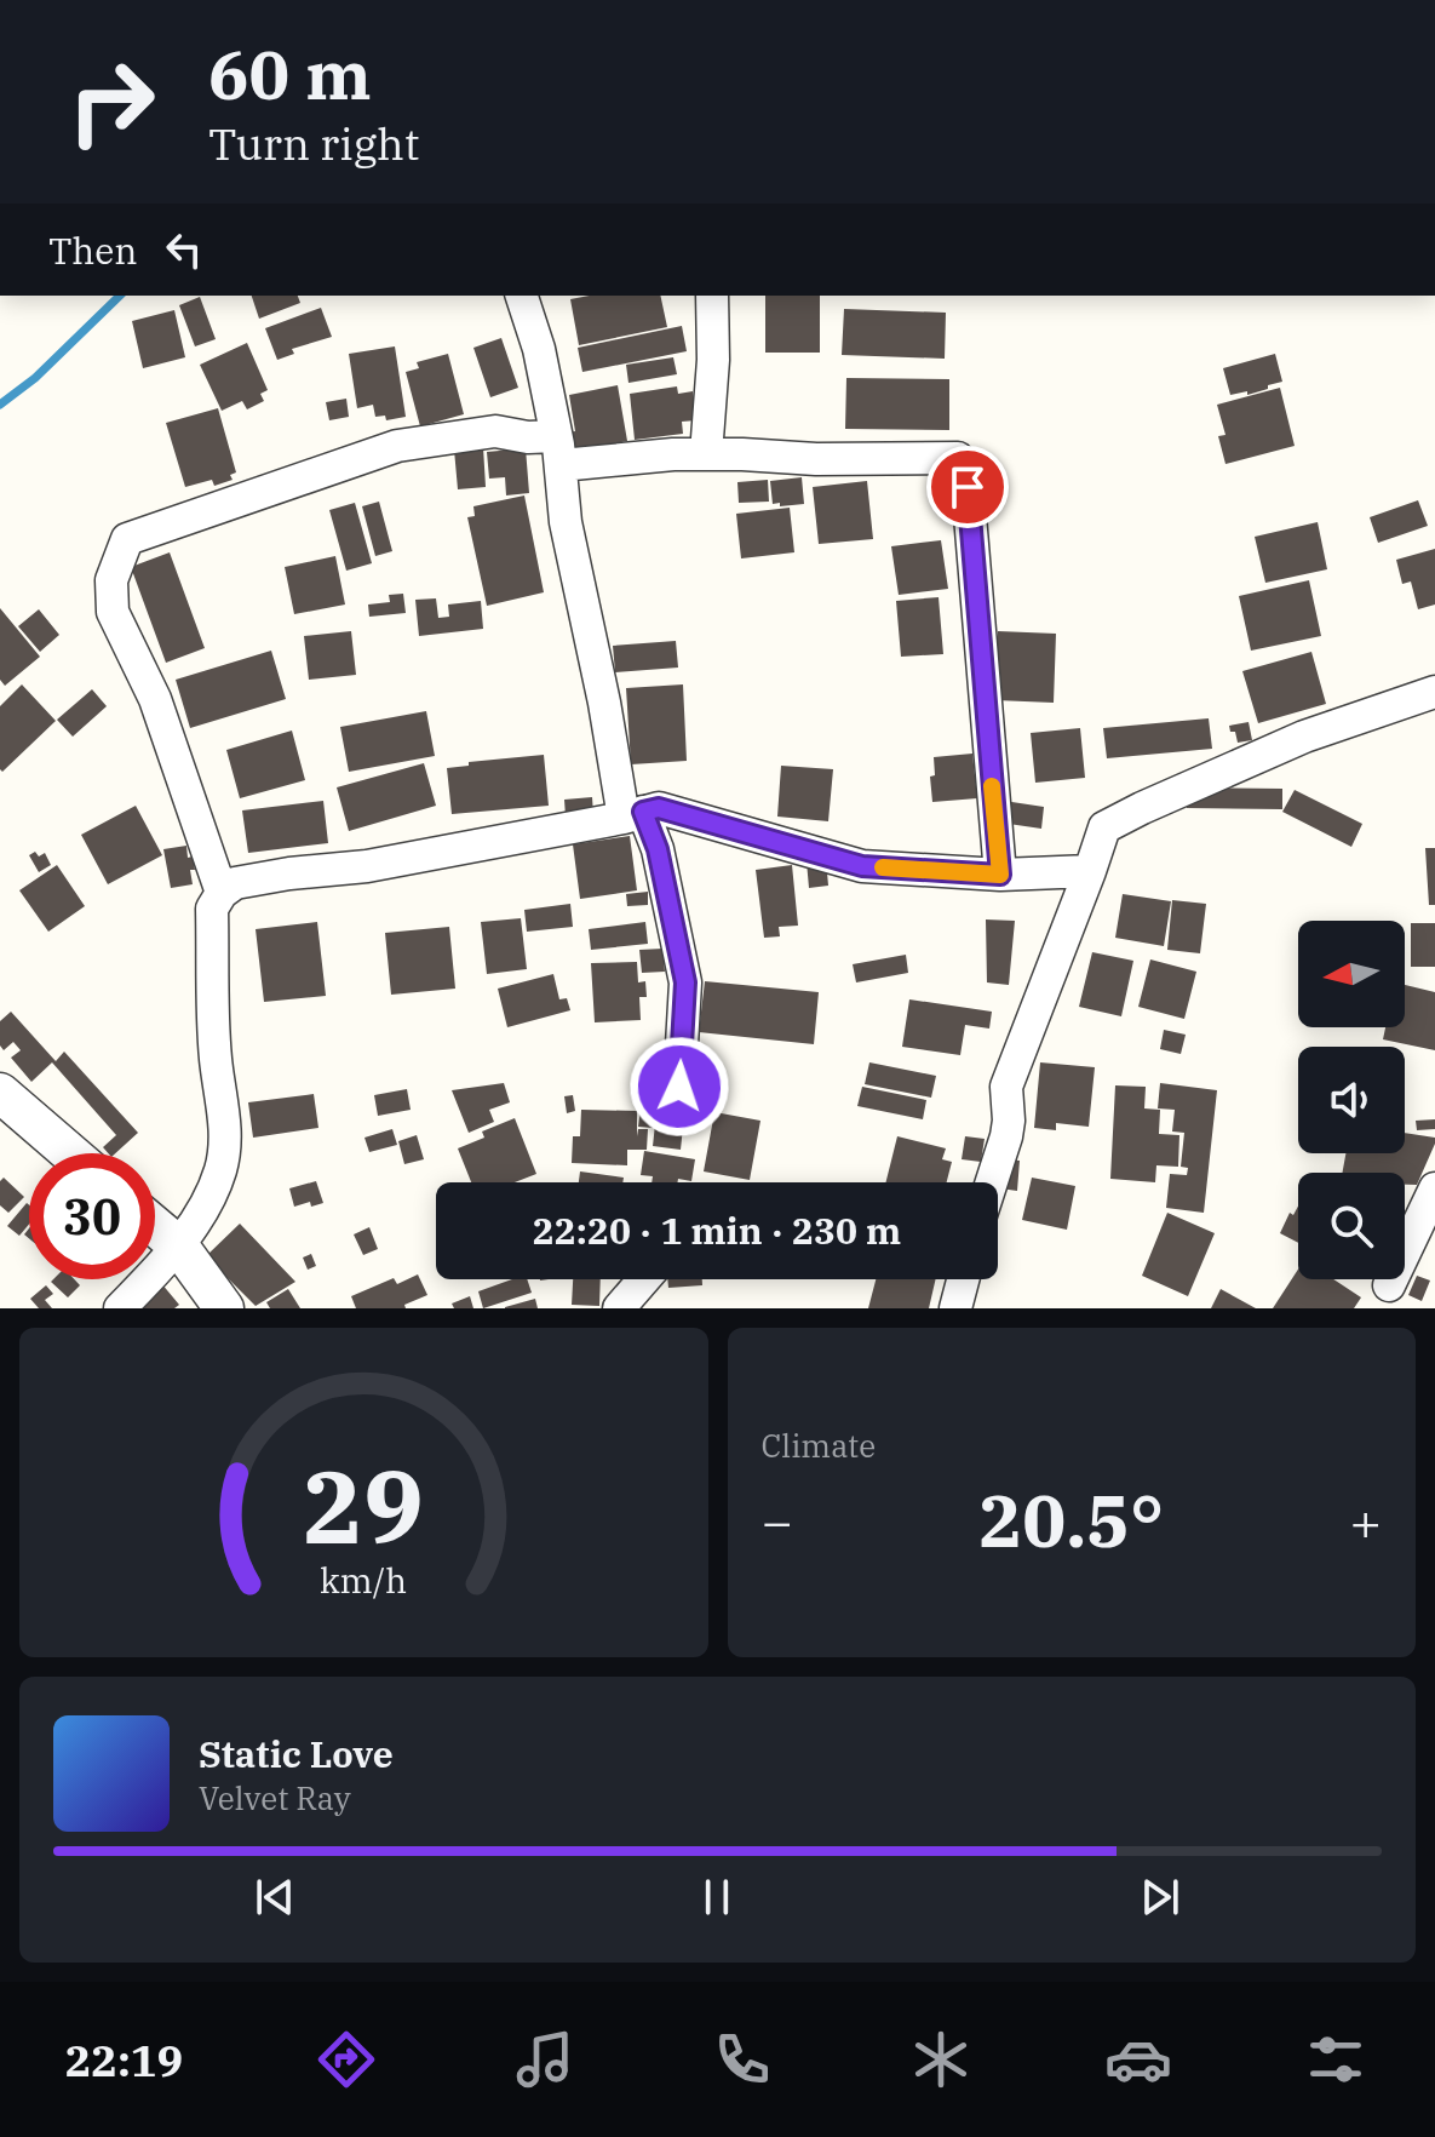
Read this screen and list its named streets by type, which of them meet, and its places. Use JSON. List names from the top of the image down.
{
  "north": "left",
  "page": {
    "turn": ["60 m", "Turn right"],
    "then": "Then",
    "limit": "30",
    "trip": "22:20 · 1 min · 230 m",
    "tile": "Climate",
    "heat": ["−", "20.5°", "+"],
    "song": ["Static Love", "Velvet Ray"],
    "tabs": "22:19",
    "gauge": ["29", "km/h"]
  }
}
